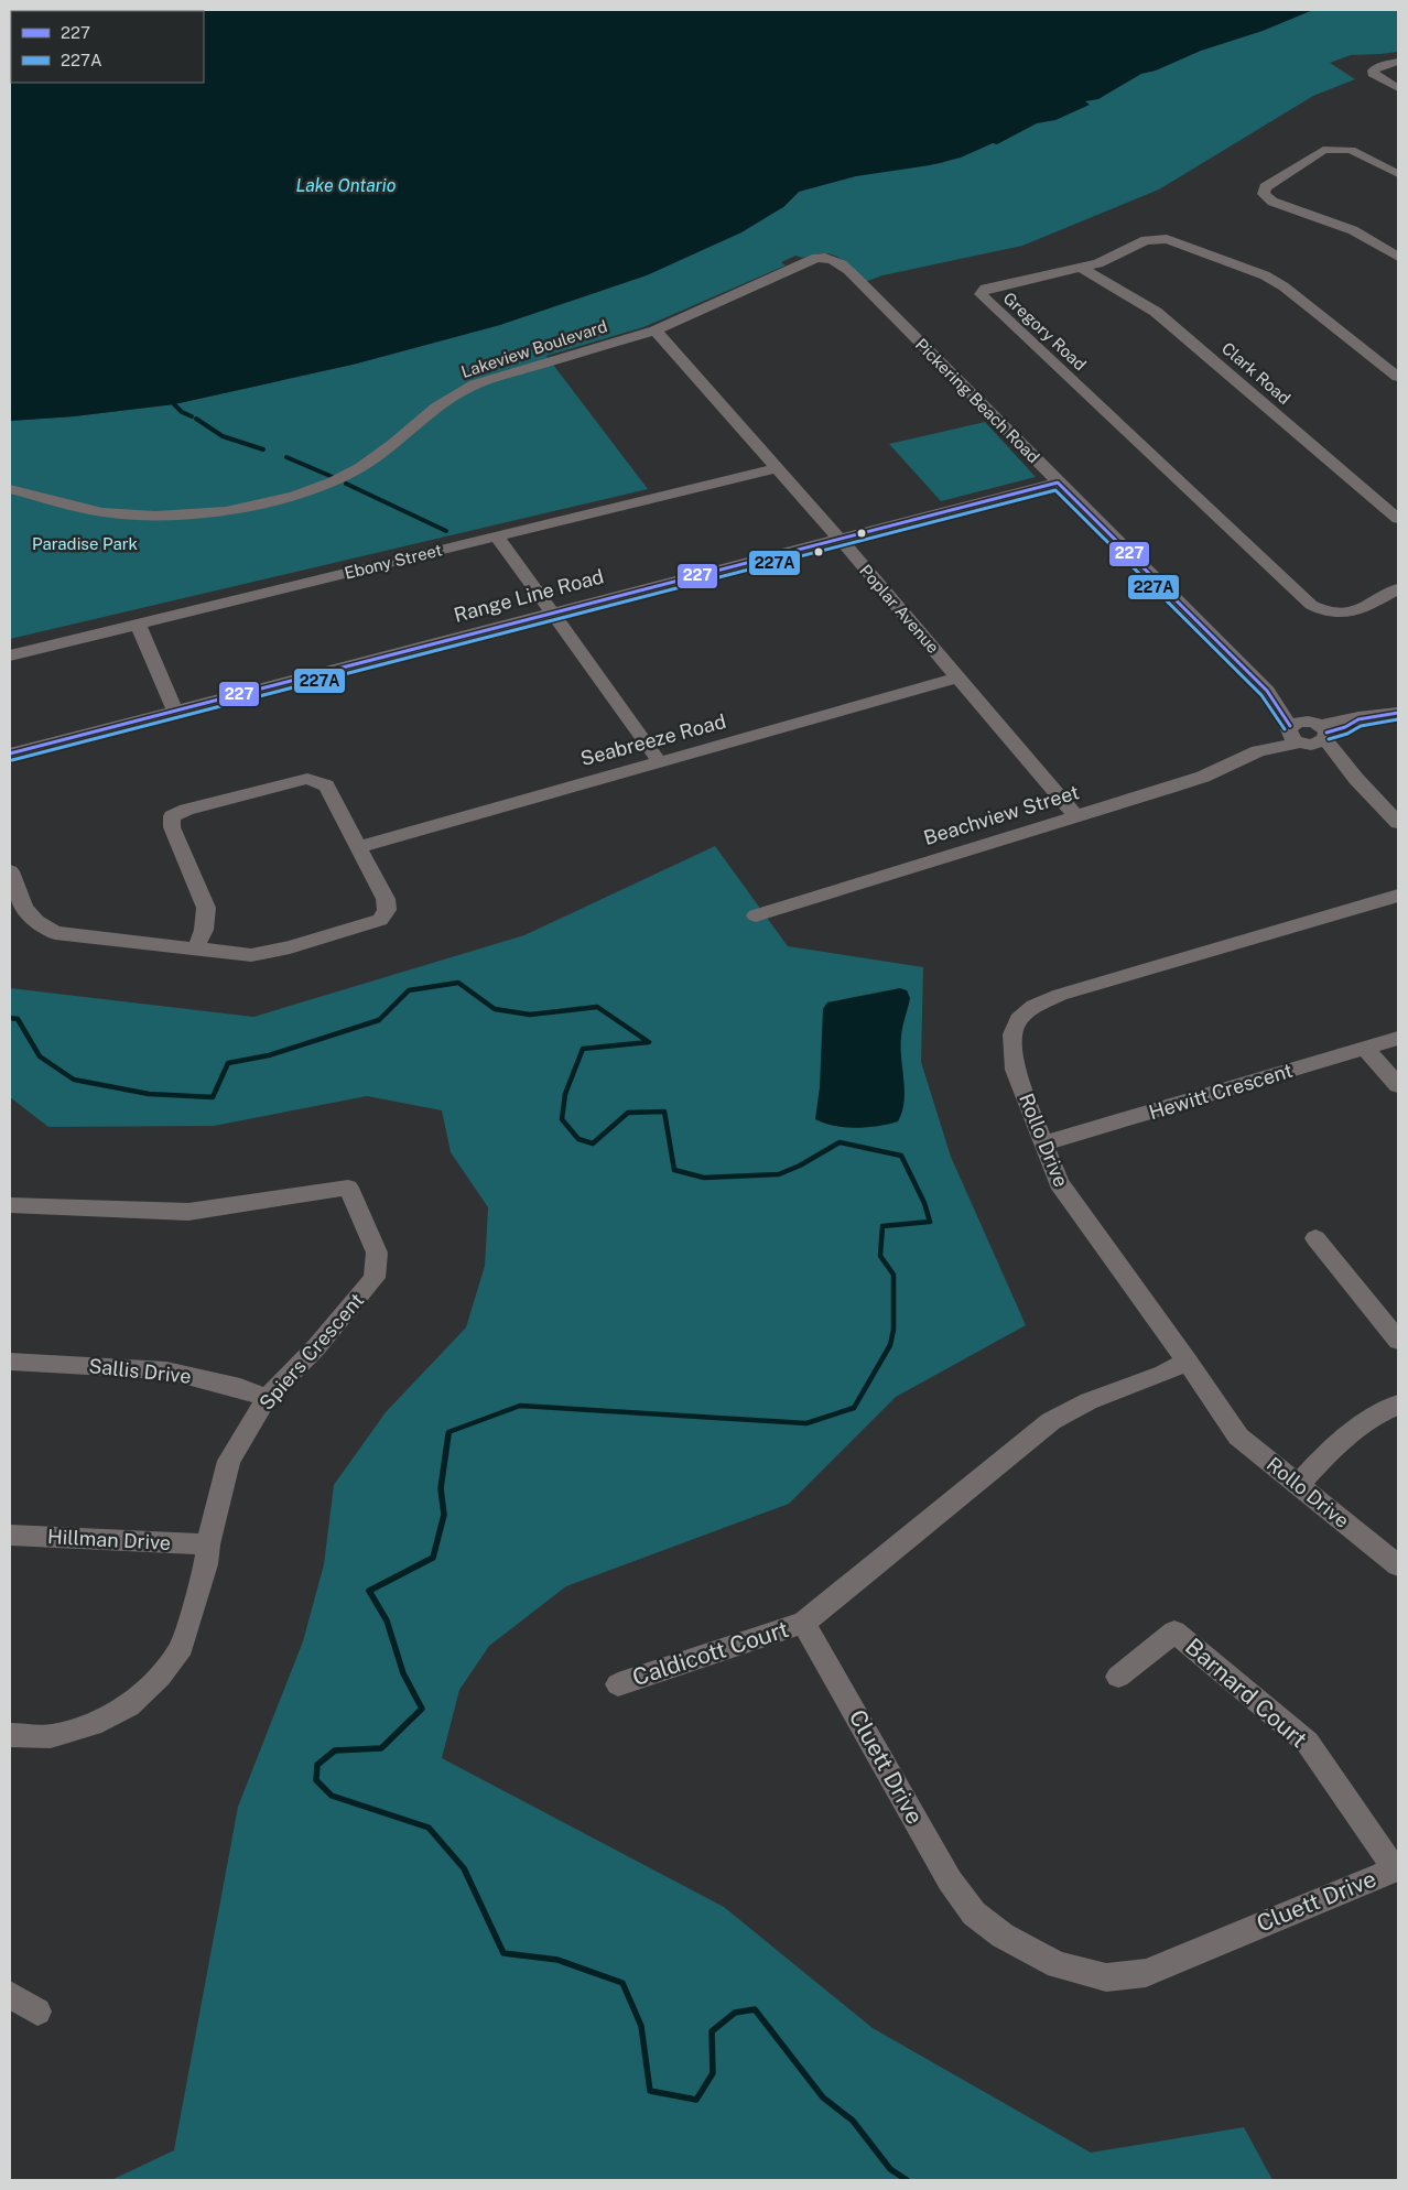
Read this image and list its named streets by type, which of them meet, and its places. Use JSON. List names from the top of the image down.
{
  "streets": {
    "street": [
      "Gregory Road",
      "Lakeview Boulevard",
      "Clark Road",
      "Pickering Beach Road",
      "Ebony Street",
      "Range Line Road",
      "Poplar Avenue",
      "Seabreeze Road",
      "Beachview Street",
      "Hewitt Crescent",
      "Rollo Drive",
      "Spiers Crescent",
      "Sallis Drive",
      "Hillman Drive",
      "Caldicott Court",
      "Barnard Court",
      "Cluett Drive"
    ]
  },
  "crossings": [
    ["Gregory Road", "Clark Road"],
    ["Lakeview Boulevard", "Pickering Beach Road"],
    ["Lakeview Boulevard", "Poplar Avenue"],
    ["Pickering Beach Road", "Range Line Road"],
    ["Pickering Beach Road", "Beachview Street"],
    ["Ebony Street", "Poplar Avenue"],
    ["Range Line Road", "Poplar Avenue"],
    ["Poplar Avenue", "Seabreeze Road"],
    ["Poplar Avenue", "Beachview Street"],
    ["Hewitt Crescent", "Rollo Drive"],
    ["Spiers Crescent", "Sallis Drive"],
    ["Spiers Crescent", "Hillman Drive"],
    ["Caldicott Court", "Cluett Drive"],
    ["Barnard Court", "Cluett Drive"]
  ],
  "water": ["Lake Ontario"],
  "parks": ["Paradise Park"],
  "lines": ["transit line 227", "transit line 227A"],
  "legend": ["227", "227A"]
}
